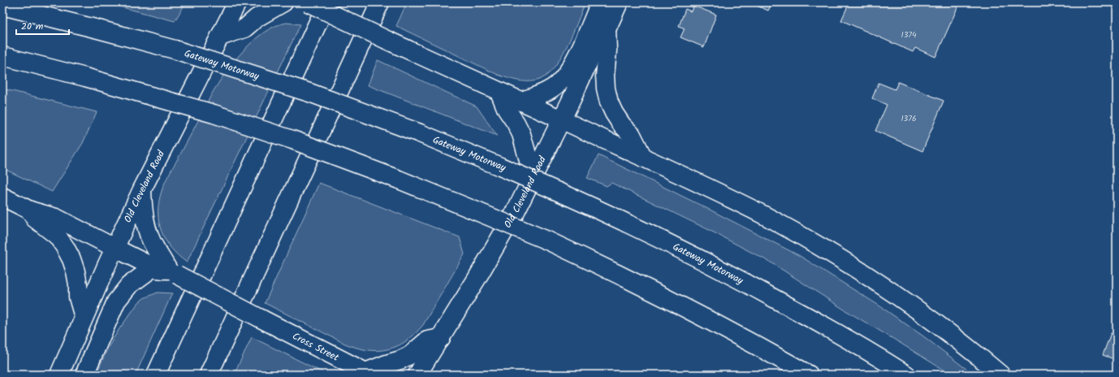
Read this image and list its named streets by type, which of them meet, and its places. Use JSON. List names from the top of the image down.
{
  "streets": {
    "main road": ["Gateway Motorway", "Old Cleveland Road", "Cross Street"]
  },
  "crossings": [
    ["Old Cleveland Road", "Cross Street"]
  ],
  "house_numbers": ["1374", "1376"],
  "scale_bar": "20 m"
}
